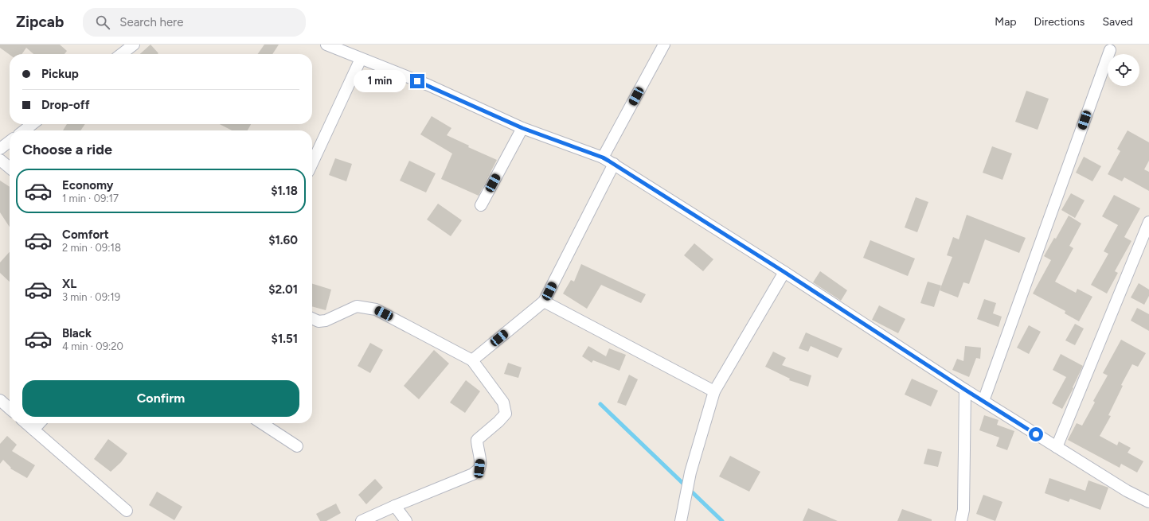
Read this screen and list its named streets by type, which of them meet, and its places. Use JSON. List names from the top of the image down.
{
  "page": {
    "header": "Zipcab",
    "search": "Search here",
    "nav": ["Map", "Directions", "Saved"],
    "banner": ["Pickup", "Drop-off"],
    "bubble": "1 min",
    "heading": "Choose a ride",
    "list": [
      {
        "name": "Economy",
        "note": "1 min · 09:17",
        "value": "$1.18"
      },
      {
        "name": "Comfort",
        "note": "2 min · 09:18",
        "value": "$1.60"
      },
      {
        "name": "XL",
        "note": "3 min · 09:19",
        "value": "$2.01"
      },
      {
        "name": "Black",
        "note": "4 min · 09:20",
        "value": "$1.51"
      }
    ],
    "buttons": "Confirm"
  }
}
